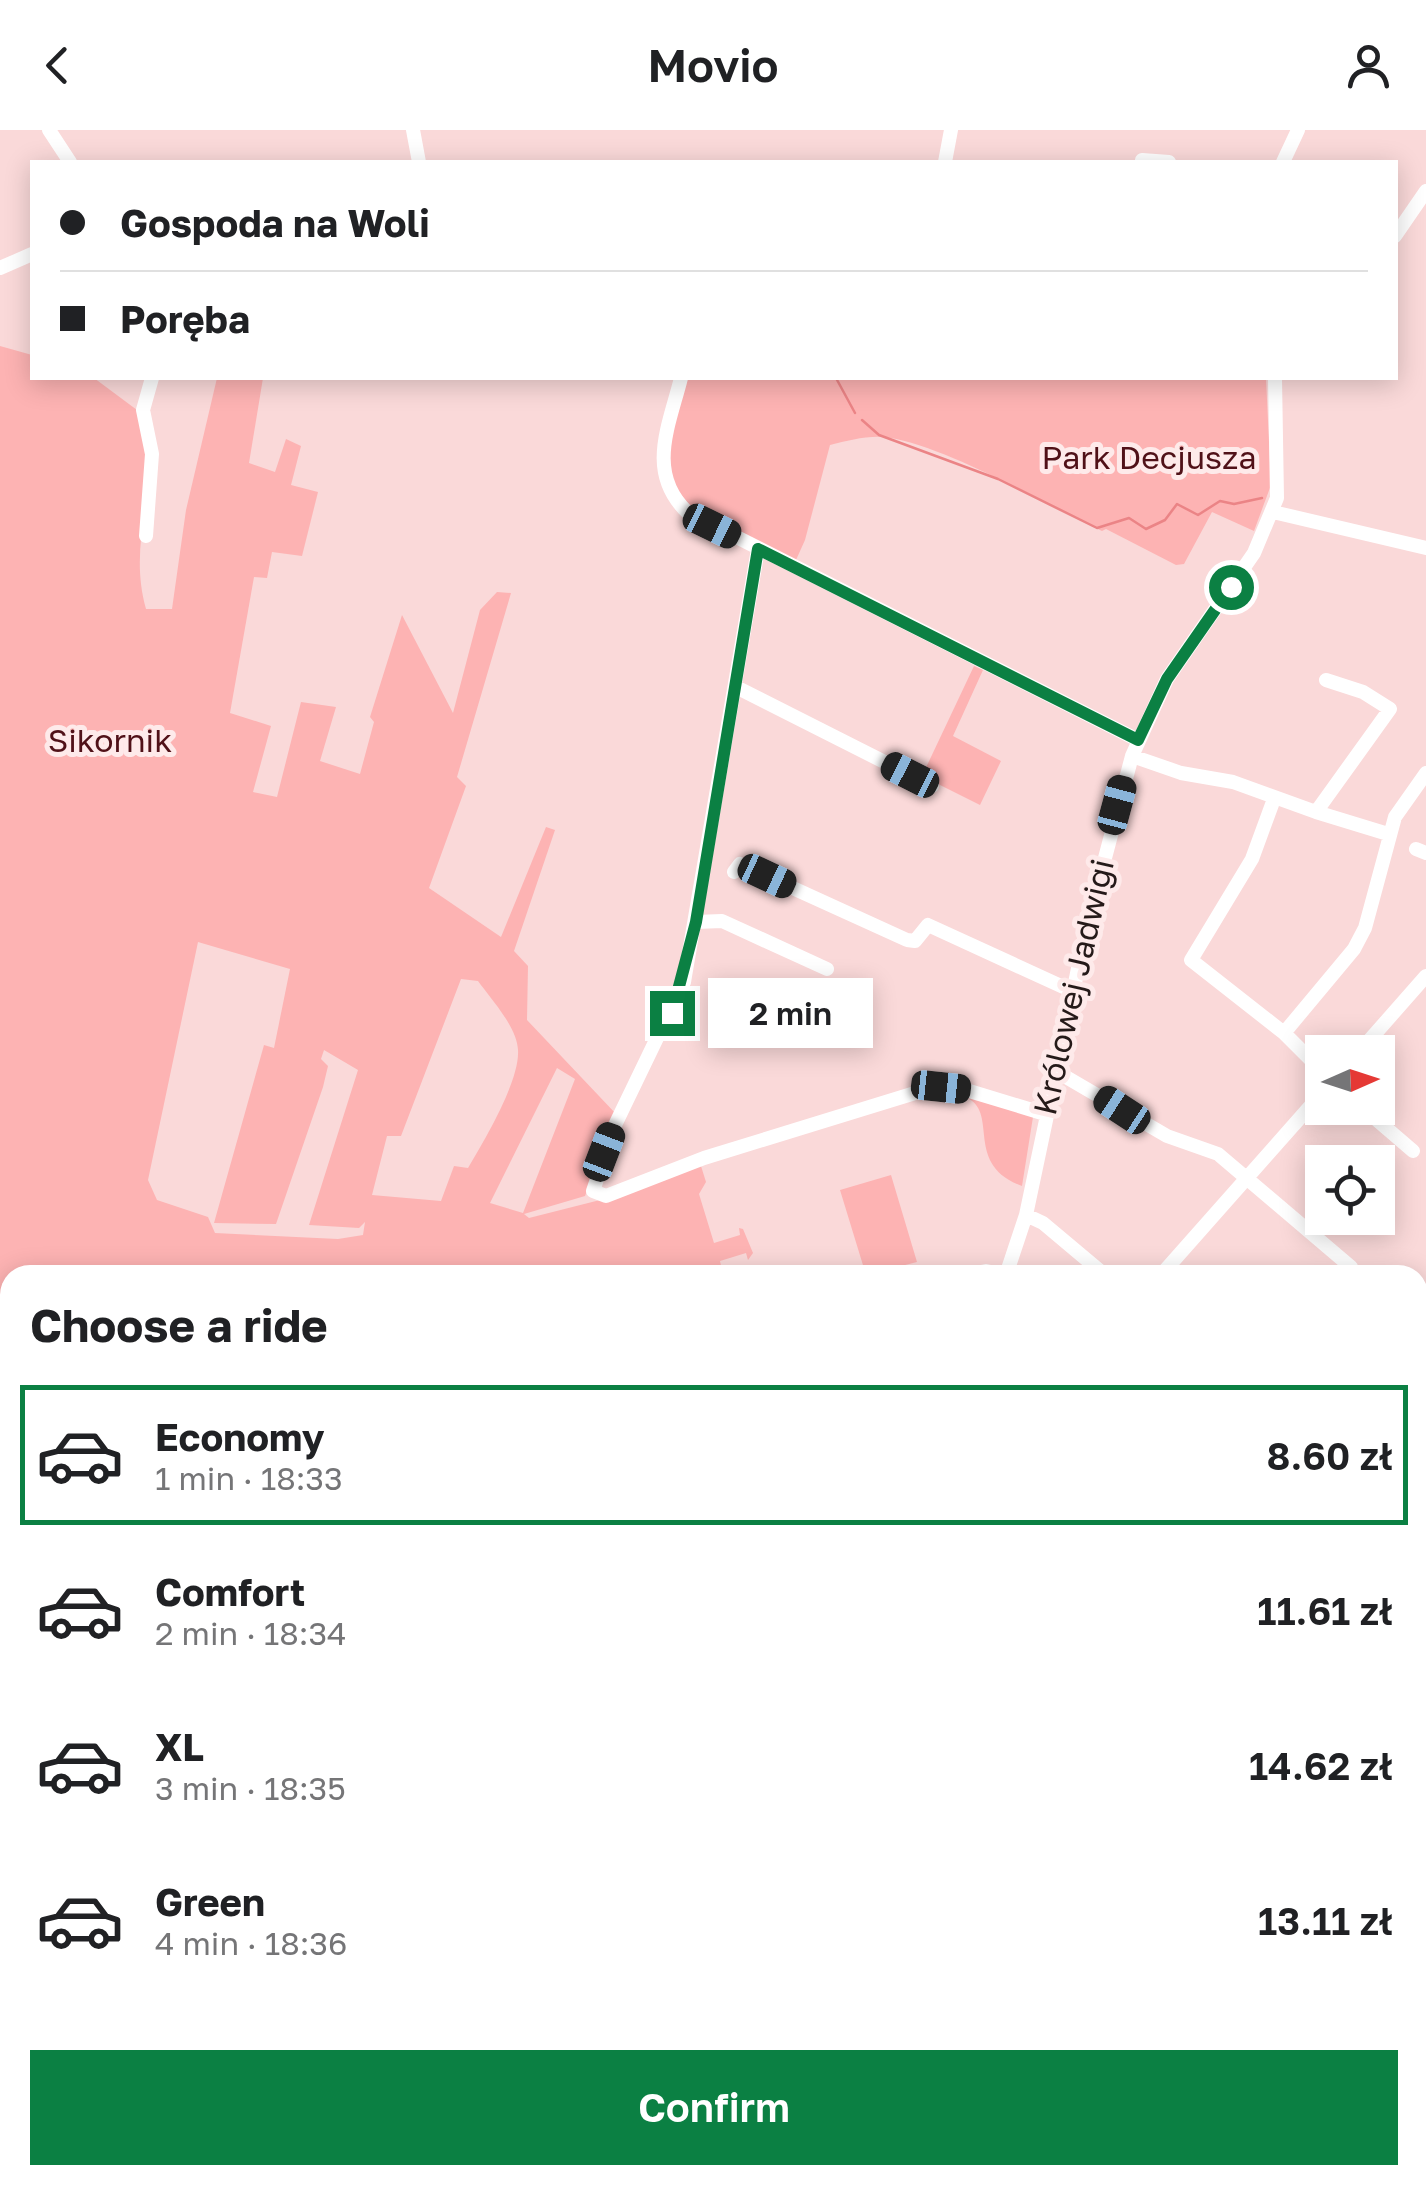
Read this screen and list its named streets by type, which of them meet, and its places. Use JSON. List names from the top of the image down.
{
  "streets": {
    "street": ["Królowej Jadwigi"]
  },
  "parks": ["Park Decjusza", "Sikornik"],
  "north": "right",
  "page": {
    "header": "Movio",
    "banner": ["Gospoda na Woli", "Poręba"],
    "bubble": "2 min",
    "heading": "Choose a ride",
    "list": [
      {
        "name": "Economy",
        "note": "1 min · 18:33",
        "value": "8.60 zł"
      },
      {
        "name": "Comfort",
        "note": "2 min · 18:34",
        "value": "11.61 zł"
      },
      {
        "name": "XL",
        "note": "3 min · 18:35",
        "value": "14.62 zł"
      },
      {
        "name": "Green",
        "note": "4 min · 18:36",
        "value": "13.11 zł"
      }
    ],
    "buttons": "Confirm"
  }
}
